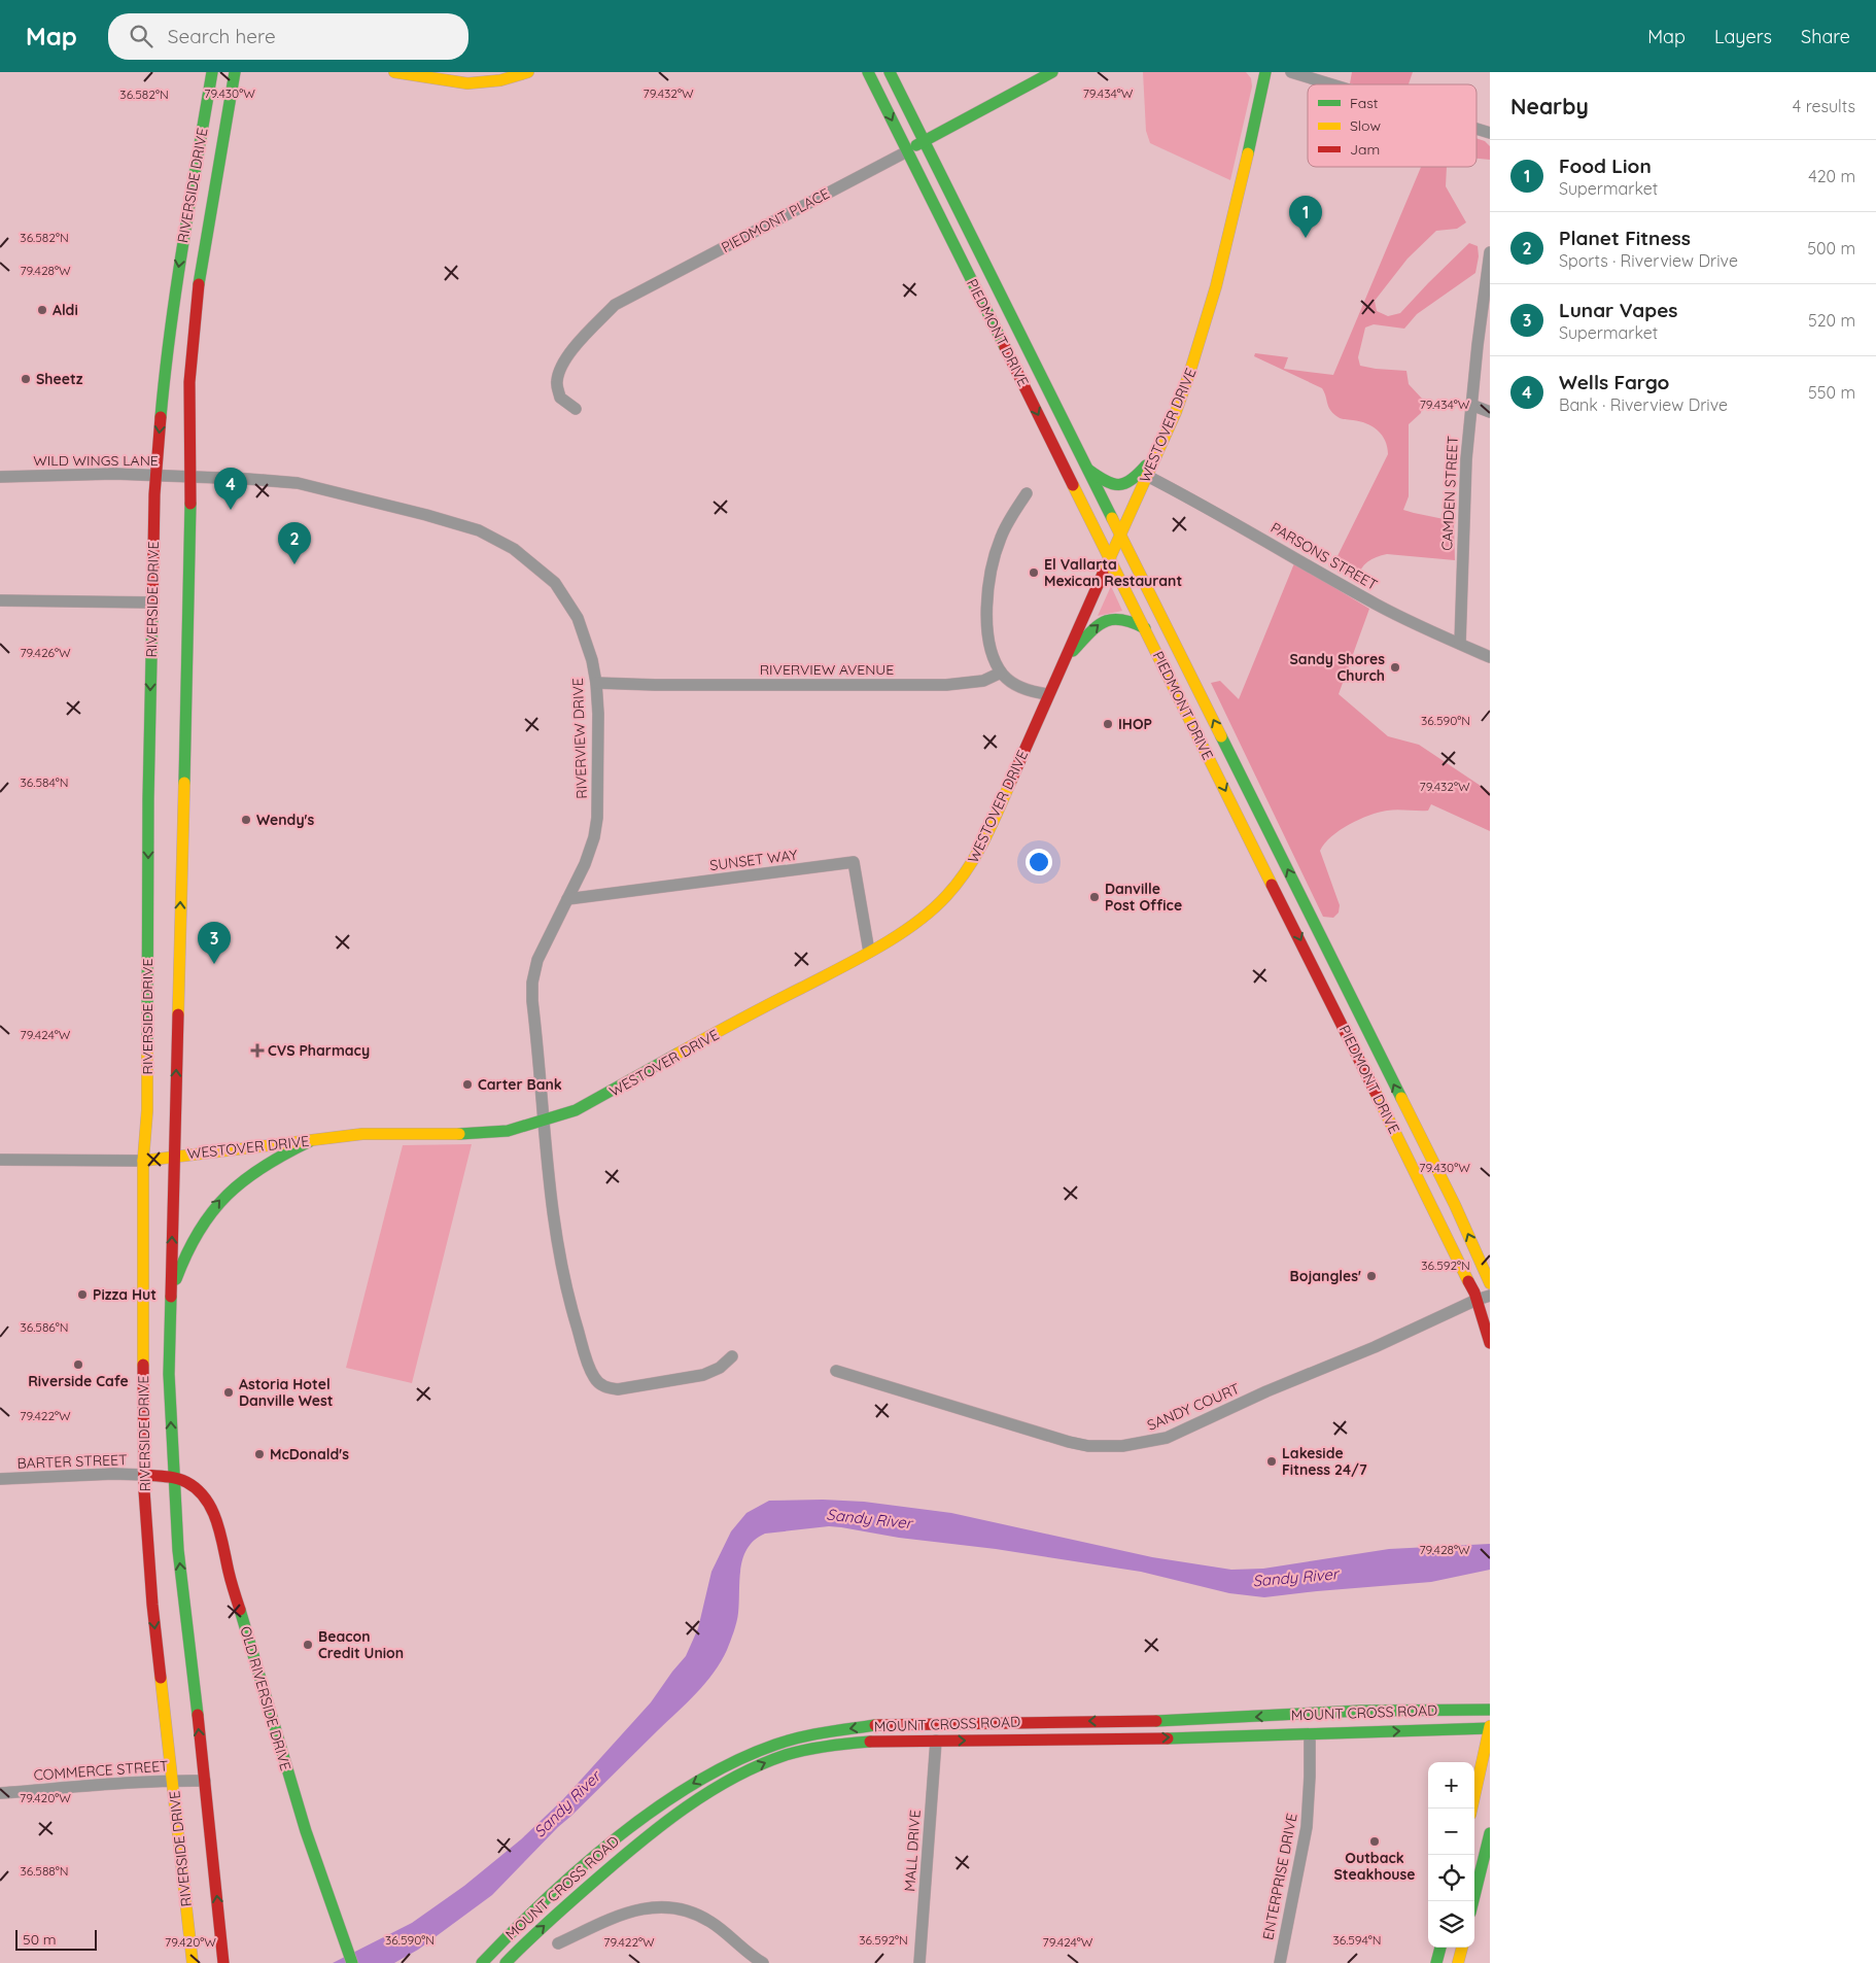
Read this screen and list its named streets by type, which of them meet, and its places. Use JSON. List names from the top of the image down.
{
  "streets": {
    "main road": [
      "RIVERSIDE DRIVE",
      "PIEDMONT PLACE",
      "PIEDMONT DRIVE",
      "WESTOVER DRIVE",
      "OLD RIVERSIDE DRIVE",
      "MOUNT CROSS ROAD"
    ],
    "street": [
      "WILD WINGS LANE",
      "CAMDEN STREET",
      "PARSONS STREET",
      "RIVERVIEW AVENUE",
      "RIVERVIEW DRIVE",
      "SUNSET WAY",
      "SANDY COURT",
      "BARTER STREET",
      "COMMERCE STREET",
      "MALL DRIVE",
      "ENTERPRISE DRIVE"
    ]
  },
  "crossings": [
    ["RIVERSIDE DRIVE", "WESTOVER DRIVE"],
    ["RIVERSIDE DRIVE", "WILD WINGS LANE"],
    ["RIVERSIDE DRIVE", "RIVERVIEW DRIVE"],
    ["RIVERSIDE DRIVE", "BARTER STREET"],
    ["RIVERSIDE DRIVE", "OLD RIVERSIDE DRIVE"],
    ["RIVERSIDE DRIVE", "COMMERCE STREET"],
    ["PIEDMONT PLACE", "PIEDMONT DRIVE"],
    ["PIEDMONT DRIVE", "WESTOVER DRIVE"],
    ["PIEDMONT DRIVE", "SANDY COURT"],
    ["WESTOVER DRIVE", "PARSONS STREET"],
    ["WESTOVER DRIVE", "RIVERVIEW DRIVE"],
    ["WESTOVER DRIVE", "SUNSET WAY"],
    ["WILD WINGS LANE", "RIVERVIEW DRIVE"],
    ["CAMDEN STREET", "PARSONS STREET"],
    ["RIVERVIEW AVENUE", "RIVERVIEW DRIVE"],
    ["RIVERVIEW DRIVE", "SUNSET WAY"],
    ["BARTER STREET", "OLD RIVERSIDE DRIVE"],
    ["MOUNT CROSS ROAD", "MALL DRIVE"],
    ["MOUNT CROSS ROAD", "ENTERPRISE DRIVE"]
  ],
  "water": ["Sandy River"],
  "places": {
    "other": [
      "Aldi",
      "Sheetz",
      "El Vallarta Mexican Restaurant",
      "Sandy Shores Church",
      "IHOP",
      "Wendy's",
      "Danville Post Office",
      "Carter Bank",
      "Bojangles'",
      "Pizza Hut",
      "Riverside Cafe",
      "Astoria Hotel Danville West",
      "McDonald's",
      "Lakeside Fitness 24/7",
      "Beacon Credit Union",
      "Outback Steakhouse"
    ],
    "health": ["CVS Pharmacy"]
  },
  "legend": ["Fast", "Slow", "Jam"],
  "scale_bar": "50 m",
  "page": {
    "header": "Map",
    "search": "Search here",
    "nav": ["Map", "Layers", "Share"],
    "heading": ["Nearby", "4 results"],
    "list": [
      {
        "mark": "1",
        "name": "Food Lion",
        "note": "Supermarket",
        "value": "420 m"
      },
      {
        "mark": "2",
        "name": "Planet Fitness",
        "note": "Sports · Riverview Drive",
        "value": "500 m"
      },
      {
        "mark": "3",
        "name": "Lunar Vapes",
        "note": "Supermarket",
        "value": "520 m"
      },
      {
        "mark": "4",
        "name": "Wells Fargo",
        "note": "Bank · Riverview Drive",
        "value": "550 m"
      }
    ],
    "pins": [
      "1",
      "4",
      "2",
      "3"
    ],
    "map_buttons": ["+", "−"],
    "scale": "50 m"
  },
  "coordinates": [
    "79.430°W",
    "79.432°W",
    "79.434°W",
    "36.582°N",
    "79.428°W",
    "79.426°W",
    "36.590°N",
    "36.584°N",
    "79.424°W",
    "36.592°N",
    "36.586°N",
    "79.422°W",
    "79.420°W",
    "36.588°N",
    "36.594°N"
  ]
}
